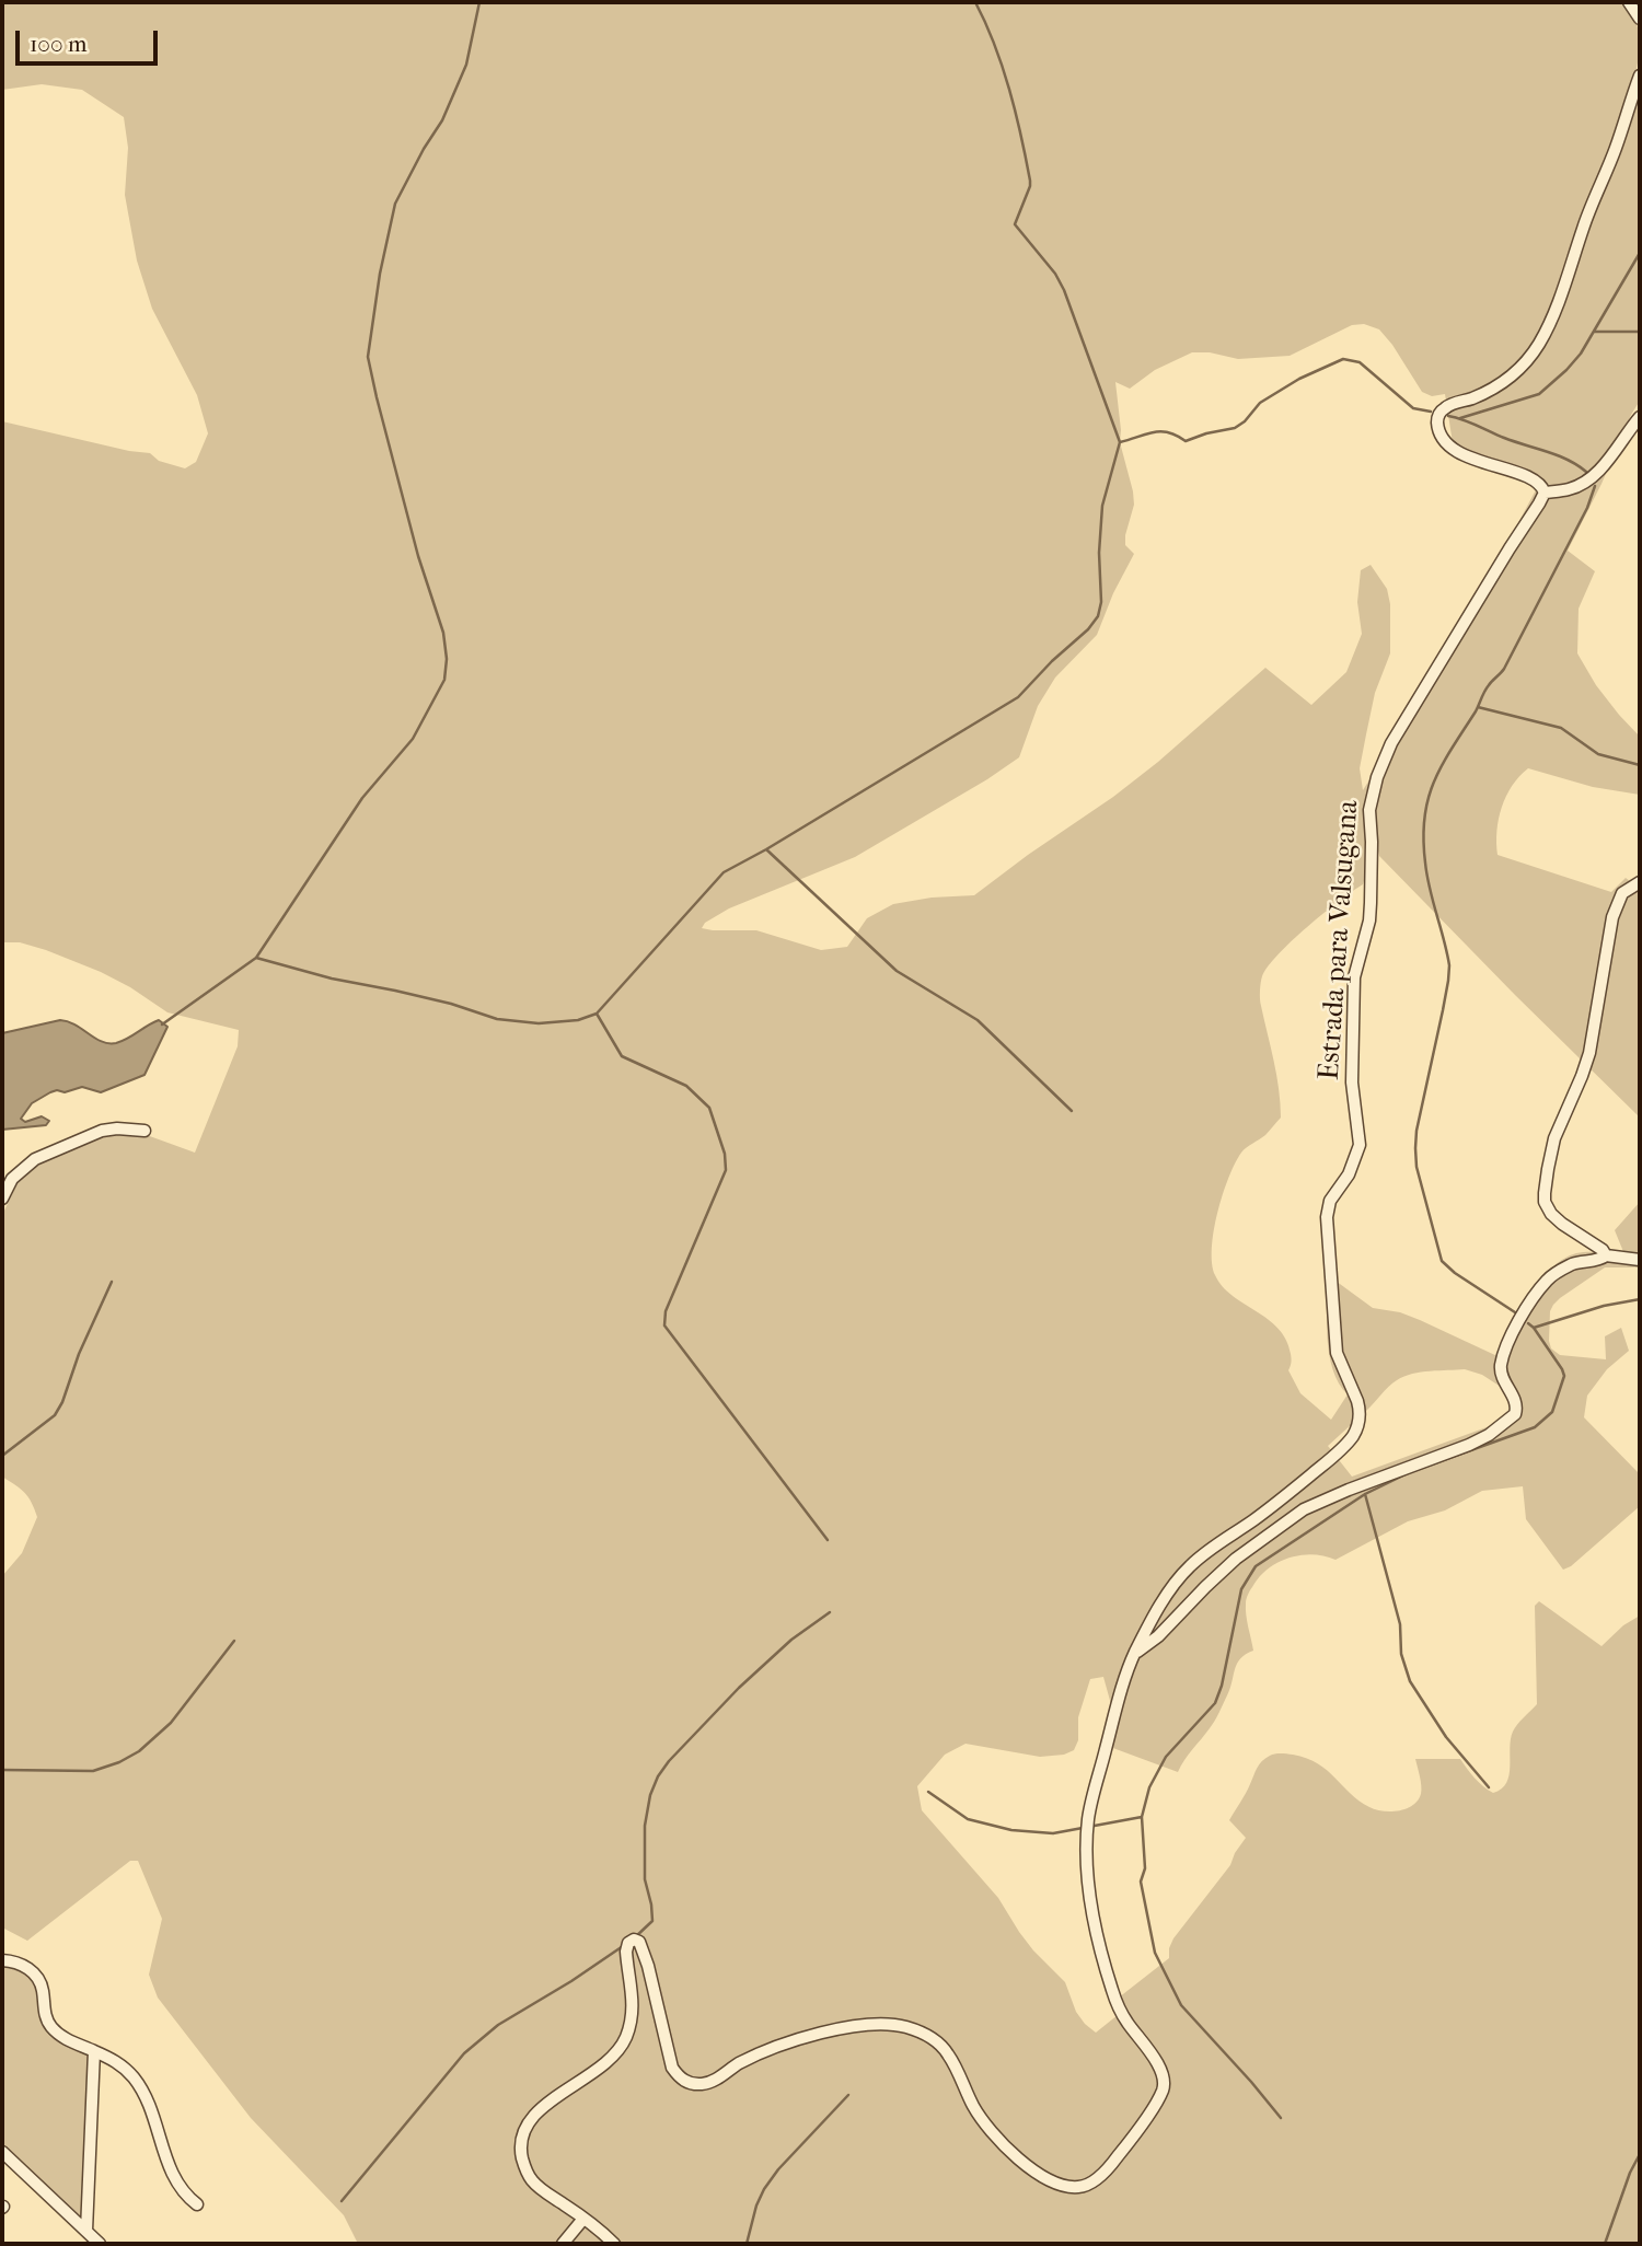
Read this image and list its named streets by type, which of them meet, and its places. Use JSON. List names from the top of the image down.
{
  "streets": {
    "street": ["Estrada para Valsugana"]
  },
  "scale_bar": "100 m"
}
